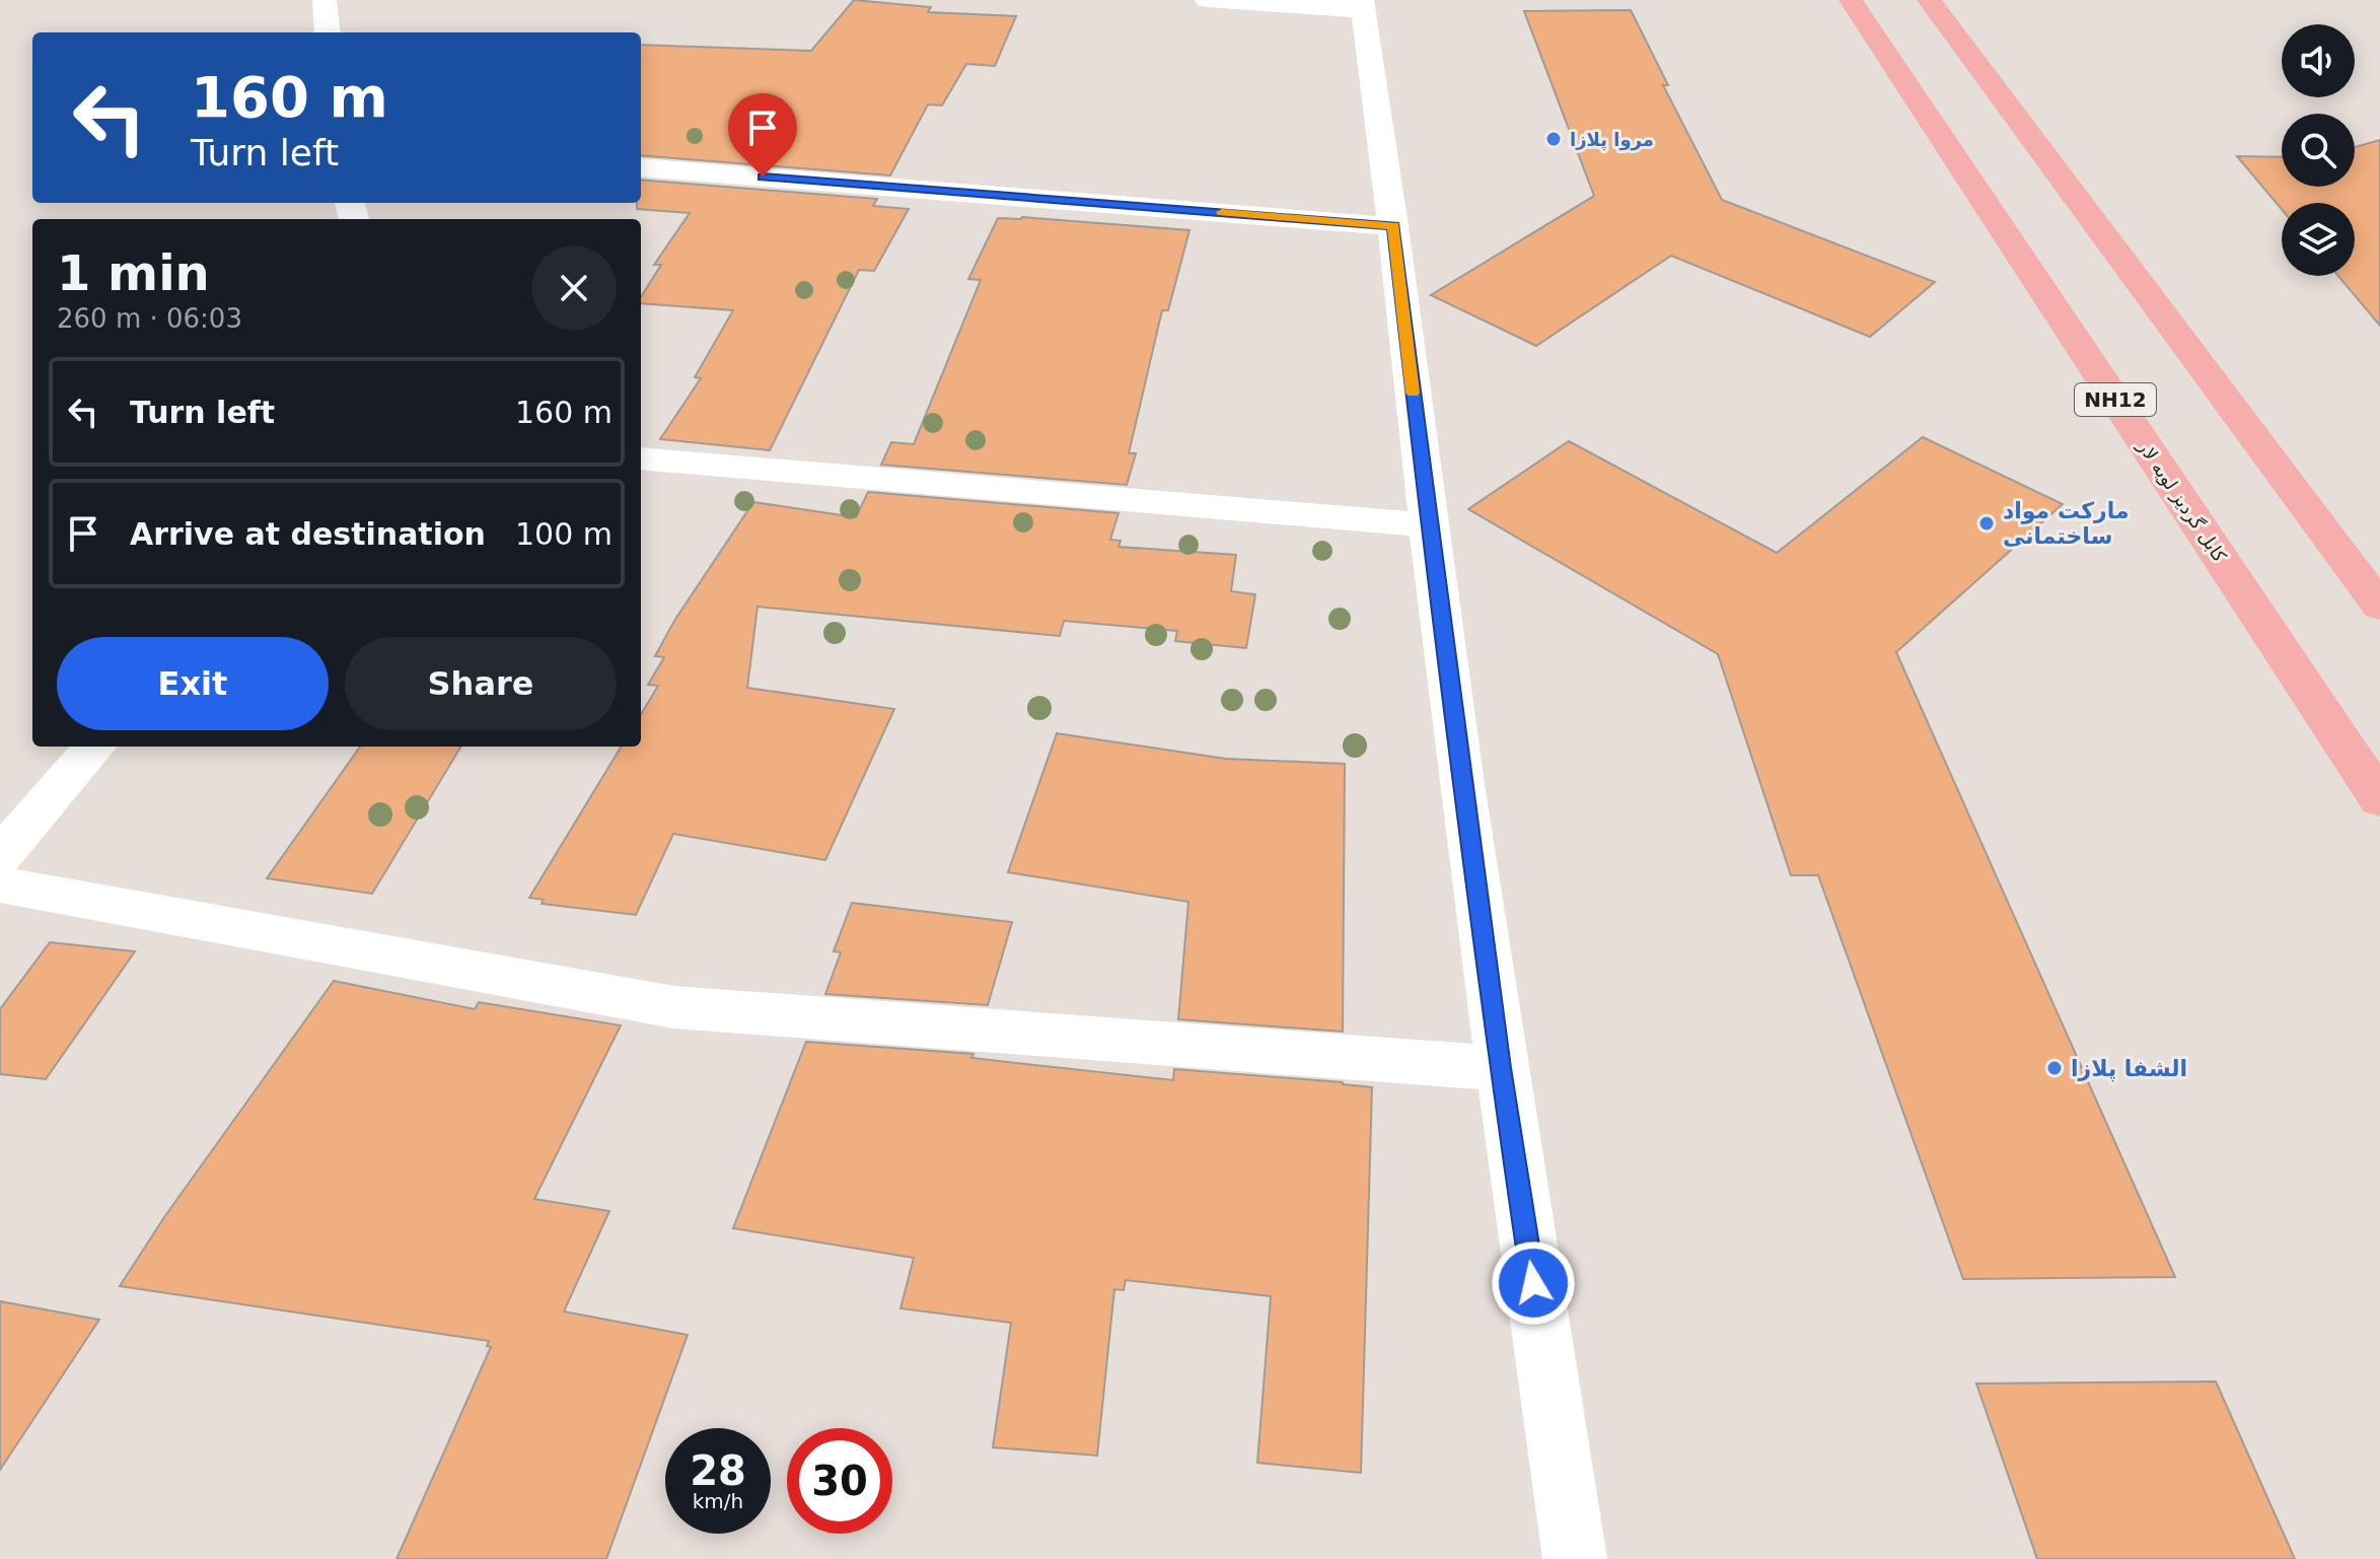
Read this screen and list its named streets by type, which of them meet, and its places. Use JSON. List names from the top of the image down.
{
  "streets": {
    "highway": ["NH12", "کابل گردیز لویه لار"]
  },
  "places": ["مروا پلازا", "مارکت مواد ساختمانی", "الشفا پلازا"],
  "page": {
    "turn": ["160 m", "Turn left"],
    "heading": ["1 min", "260 m · 06:03"],
    "list": [
      {
        "name": "Turn left",
        "value": "160 m"
      },
      {
        "name": "Arrive at destination",
        "value": "100 m"
      }
    ],
    "buttons": ["Exit", "Share"],
    "speed": "28 km/h",
    "limit": "30"
  }
}
